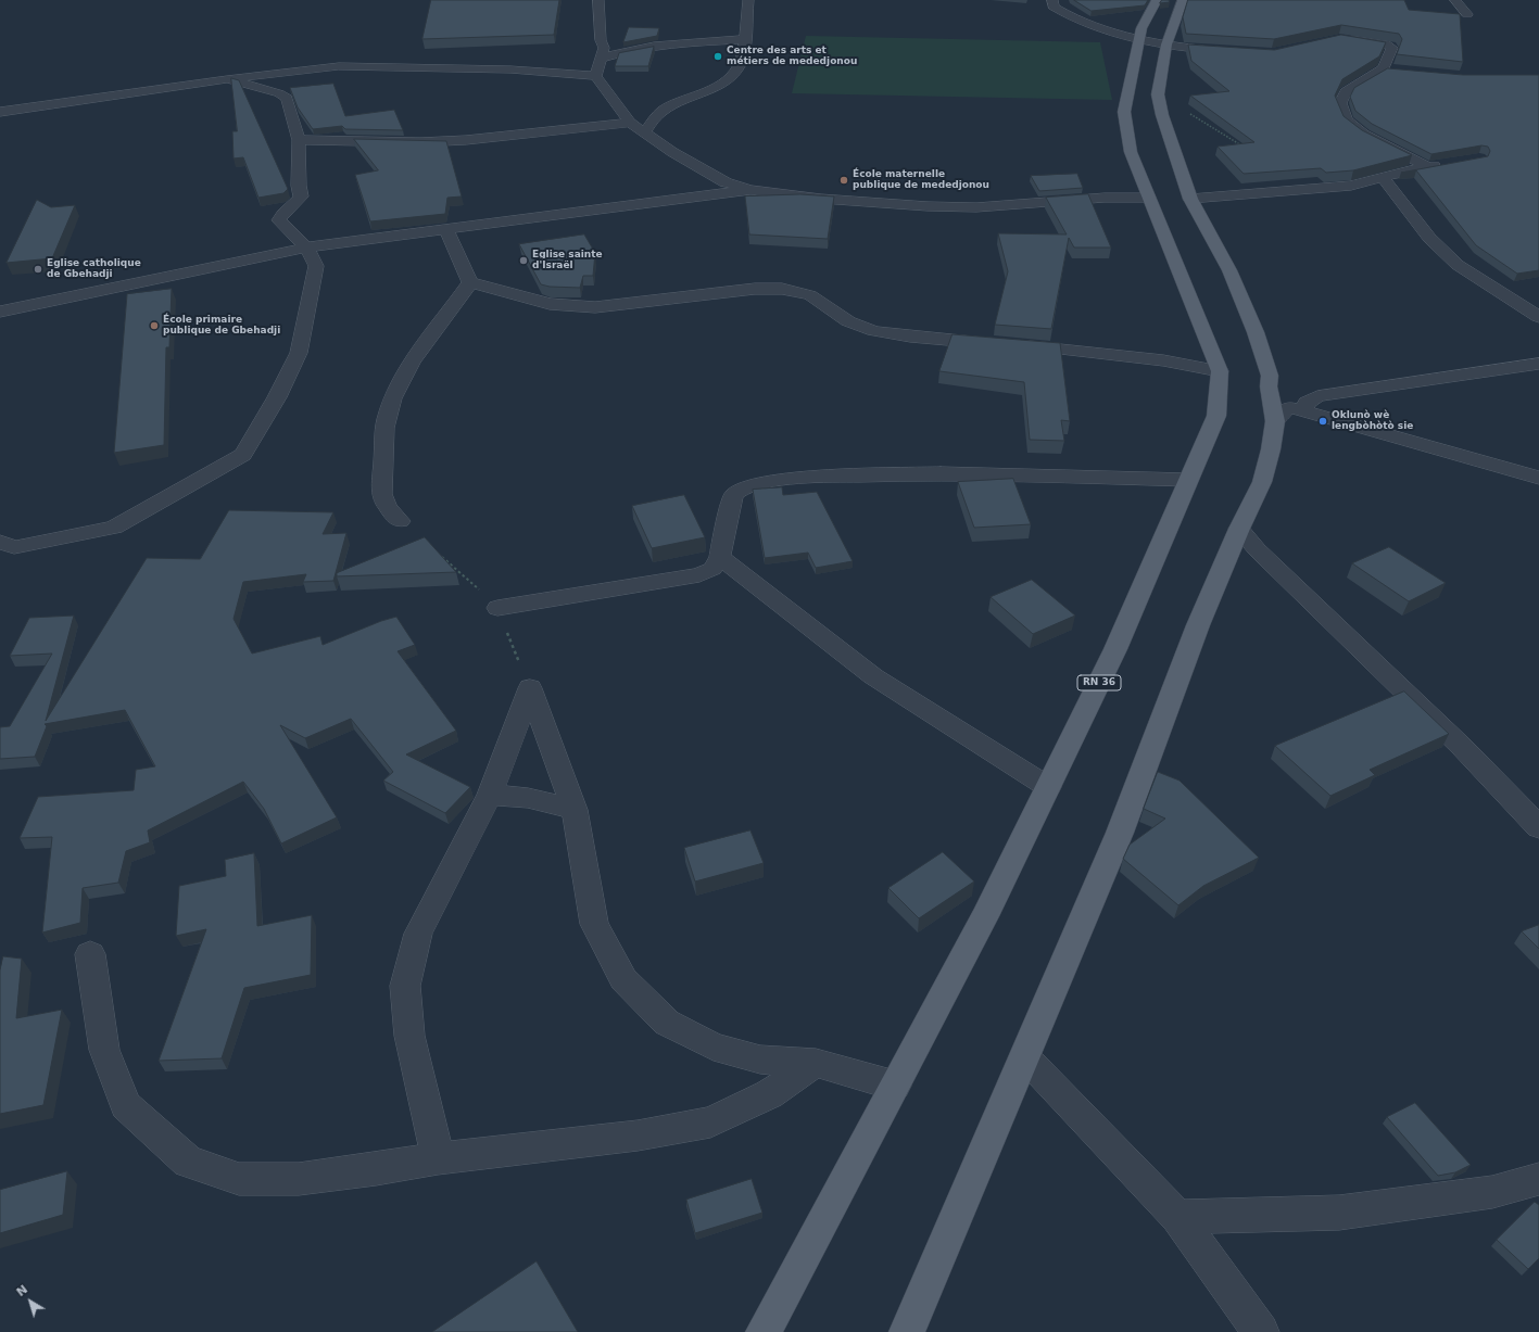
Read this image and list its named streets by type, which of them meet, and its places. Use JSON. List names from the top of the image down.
{
  "streets": {
    "main road": ["RN 36"]
  },
  "places": [
    "Centre des arts et métiers de mededjonou",
    "École maternelle publique de mededjonou",
    "Eglise sainte d'Israël",
    "Eglise catholique de Gbehadji",
    "École primaire publique de Gbehadji",
    "Oklunò wè lengbòhòtò sie"
  ],
  "north": "top left"
}
